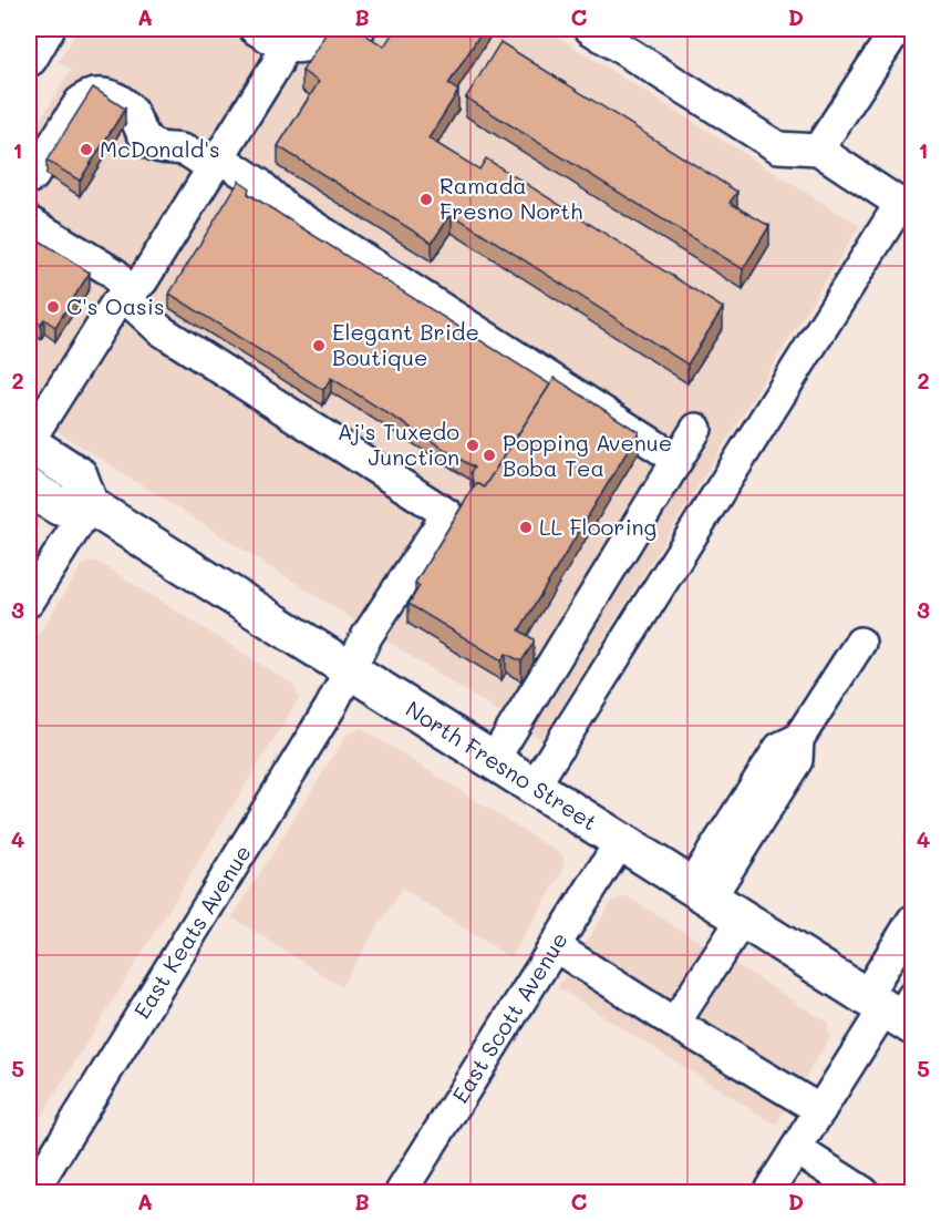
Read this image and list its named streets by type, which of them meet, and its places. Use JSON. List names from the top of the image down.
{
  "streets": {
    "main road": ["North Fresno Street"],
    "street": ["East Keats Avenue", "East Scott Avenue"]
  },
  "crossings": [
    ["North Fresno Street", "East Keats Avenue"],
    ["North Fresno Street", "East Scott Avenue"]
  ],
  "places": [
    "McDonald's",
    "Ramada Fresno North",
    "C's Oasis",
    "Elegant Bride Boutique",
    "Aj's Tuxedo Junction",
    "Popping Avenue Boba Tea",
    "LL Flooring"
  ],
  "grid": {
    "columns": [
      "A",
      "B",
      "C",
      "D"
    ],
    "rows": [
      "1",
      "2",
      "3",
      "4",
      "5"
    ]
  }
}
